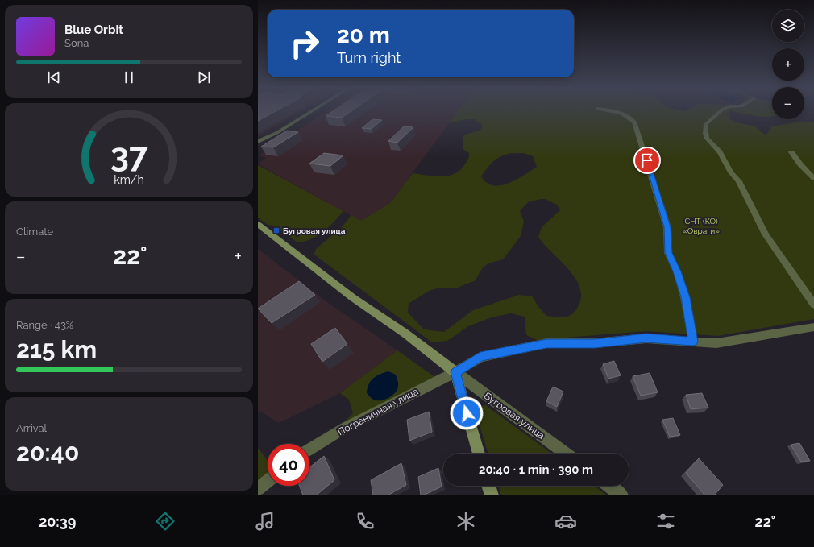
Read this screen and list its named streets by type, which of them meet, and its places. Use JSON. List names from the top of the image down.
{
  "streets": {
    "street": ["Пограничная улица", "Бугровая улица"]
  },
  "crossings": [
    ["Пограничная улица", "Бугровая улица"]
  ],
  "parks": ["СНТ (КО) «Овраги»"],
  "places": {
    "transit": ["Бугровая улица"]
  },
  "page": {
    "map_buttons": ["+", "−"],
    "turn": ["20 m", "Turn right"],
    "song": ["Blue Orbit", "Sona"],
    "tile": [
      "Climate",
      ["Range · 43%", "215 km"],
      ["Arrival", "20:40"]
    ],
    "heat": ["−", "22°", "+"],
    "limit": "40",
    "trip": "20:40 · 1 min · 390 m",
    "tabs": ["20:39", "22°"],
    "gauge": ["37", "km/h"]
  }
}
